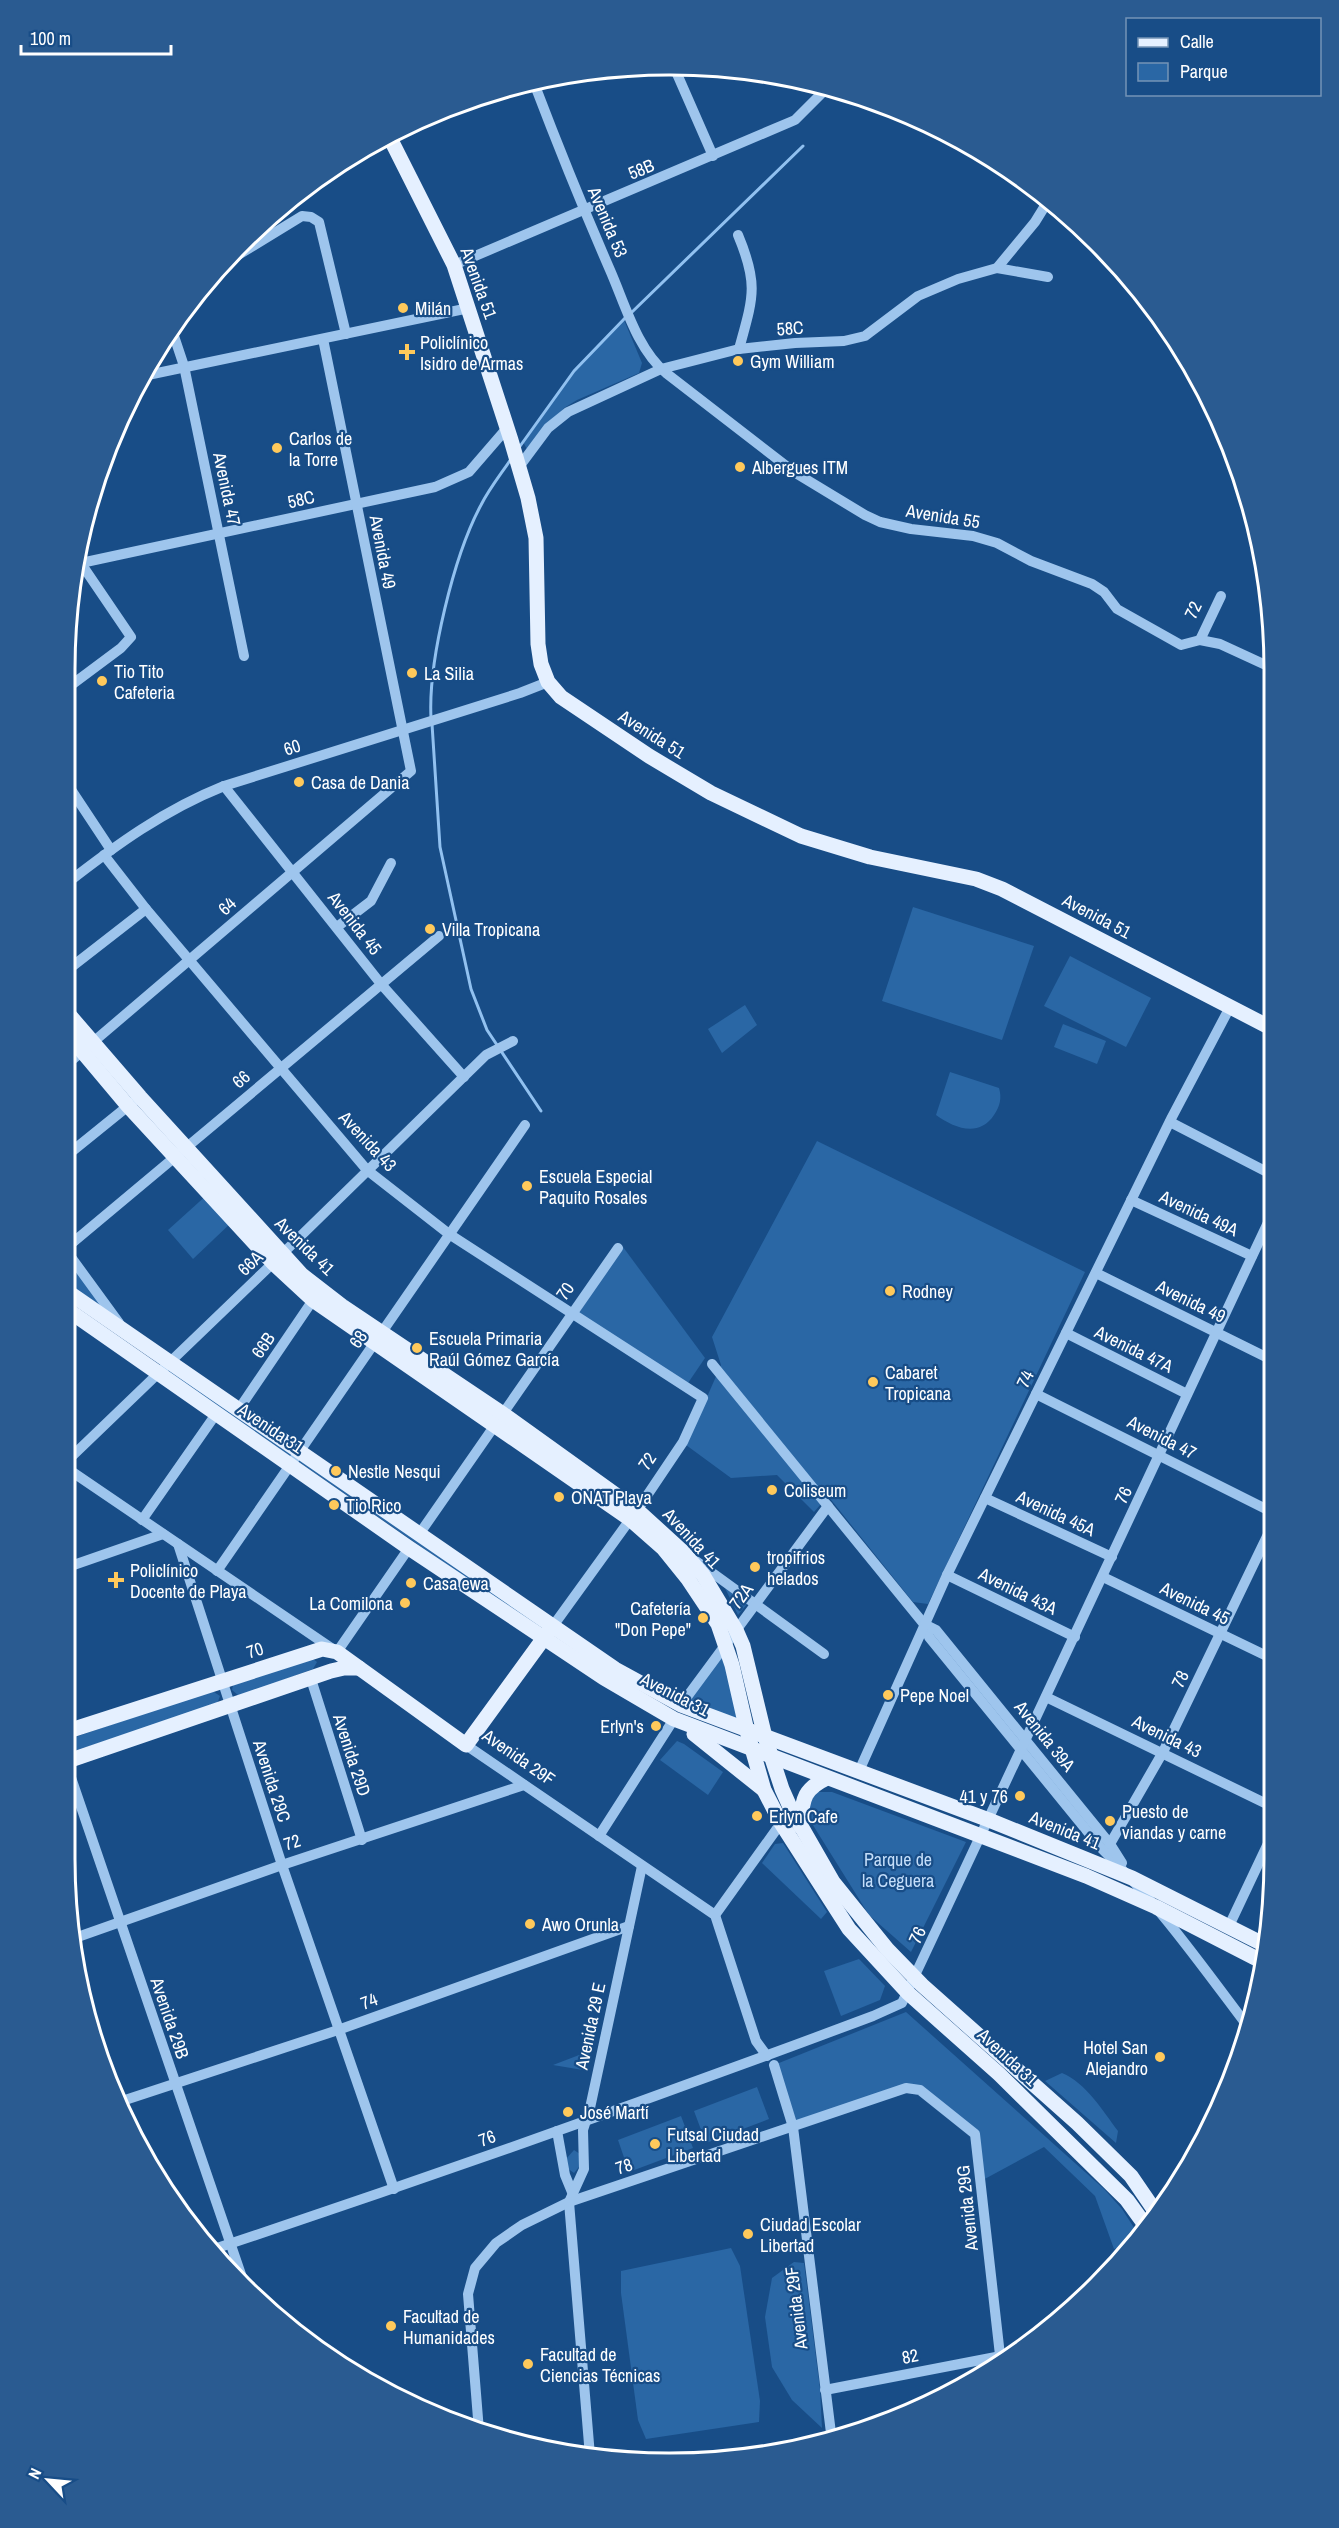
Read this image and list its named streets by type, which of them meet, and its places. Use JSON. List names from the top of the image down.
{
  "streets": {
    "main road": [
      "Avenida 51",
      "72",
      "Avenida 41",
      "70",
      "Avenida 31",
      "Avenida 29F"
    ],
    "street": [
      "58B",
      "Avenida 53",
      "58C",
      "Avenida 47",
      "Avenida 55",
      "Avenida 49",
      "60",
      "64",
      "Avenida 45",
      "66",
      "Avenida 43",
      "Avenida 49A",
      "66A",
      "68",
      "66B",
      "Avenida 47A",
      "74",
      "76",
      "Avenida 45A",
      "Avenida 43A",
      "72A",
      "78",
      "Avenida 39A",
      "Avenida 29D",
      "Avenida 29C",
      "Avenida 29B",
      "Avenida 29 E",
      "Avenida 29G",
      "82"
    ]
  },
  "crossings": [
    ["58B", "Avenida 53"],
    ["58B", "Avenida 51"],
    ["Avenida 53", "58C"],
    ["Avenida 53", "Avenida 55"],
    ["Avenida 51", "58C"],
    ["Avenida 51", "60"],
    ["Avenida 51", "74"],
    ["58C", "Avenida 47"],
    ["58C", "Avenida 55"],
    ["58C", "Avenida 49"],
    ["Avenida 47", "74"],
    ["Avenida 47", "76"],
    ["Avenida 55", "72"],
    ["Avenida 49", "60"],
    ["Avenida 49", "64"],
    ["Avenida 49", "74"],
    ["Avenida 49", "76"],
    ["72", "Avenida 43"],
    ["72", "Avenida 41"],
    ["72", "Avenida 31"],
    ["72", "Avenida 29D"],
    ["72", "Avenida 29F"],
    ["72", "Avenida 29C"],
    ["72", "Avenida 29B"],
    ["60", "Avenida 45"],
    ["60", "Avenida 43"],
    ["64", "Avenida 45"],
    ["64", "Avenida 43"],
    ["64", "Avenida 41"],
    ["Avenida 45", "66"],
    ["Avenida 45", "66A"],
    ["Avenida 45", "76"],
    ["Avenida 45", "78"],
    ["66", "Avenida 43"],
    ["66", "Avenida 41"],
    ["Avenida 43", "66A"],
    ["Avenida 43", "70"],
    ["Avenida 43", "68"],
    ["Avenida 43", "76"],
    ["Avenida 43", "78"],
    ["Avenida 49A", "74"],
    ["Avenida 49A", "76"],
    ["Avenida 41", "66A"],
    ["Avenida 41", "70"],
    ["Avenida 41", "68"],
    ["Avenida 41", "66B"],
    ["Avenida 41", "74"],
    ["Avenida 41", "Avenida 31"],
    ["Avenida 41", "76"],
    ["Avenida 41", "72A"],
    ["Avenida 41", "Avenida 39A"],
    ["66A", "Avenida 31"],
    ["70", "Avenida 31"],
    ["70", "Avenida 29F"],
    ["70", "Avenida 29C"],
    ["68", "Avenida 31"],
    ["68", "Avenida 29F"],
    ["66B", "Avenida 31"],
    ["Avenida 47A", "74"],
    ["Avenida 47A", "76"],
    ["74", "Avenida 45A"],
    ["74", "Avenida 43A"],
    ["74", "Avenida 39A"],
    ["74", "Avenida 29C"],
    ["74", "Avenida 29B"],
    ["74", "Avenida 29 E"],
    ["Avenida 31", "76"],
    ["Avenida 31", "72A"],
    ["76", "Avenida 45A"],
    ["76", "Avenida 43A"],
    ["76", "Avenida 39A"],
    ["76", "Avenida 29F"],
    ["76", "Avenida 29C"],
    ["76", "Avenida 29B"],
    ["76", "Avenida 29 E"],
    ["72A", "Avenida 39A"],
    ["72A", "Avenida 29F"],
    ["78", "Avenida 39A"],
    ["78", "Avenida 29F"],
    ["78", "Avenida 29 E"],
    ["78", "Avenida 29G"],
    ["Avenida 29F", "Avenida 29C"],
    ["Avenida 29F", "Avenida 29 E"],
    ["Avenida 29F", "82"]
  ],
  "parks": ["Parque de la Ceguera"],
  "places": {
    "other": [
      "Milán",
      "Gym William",
      "Carlos de la Torre",
      "Albergues ITM",
      "La Silia",
      "Tio Tito Cafeteria",
      "Casa de Dania",
      "Villa Tropicana",
      "Escuela Especial Paquito Rosales",
      "Rodney",
      "Escuela Primaria Raúl Gómez García",
      "Cabaret Tropicana",
      "Nestle Nesqui",
      "Coliseum",
      "ONAT Playa",
      "Tio Rico",
      "tropifrios helados",
      "Casa ewa",
      "La Comilona",
      "Cafetería \"Don Pepe\"",
      "Pepe Noel",
      "Erlyn's",
      "41 y 76",
      "Erlyn Cafe",
      "Puesto de viandas y carne",
      "Awo Orunla",
      "Hotel San Alejandro",
      "José Martí",
      "Futsal Ciudad Libertad",
      "Ciudad Escolar Libertad",
      "Facultad de Humanidades",
      "Facultad de Ciencias Técnicas"
    ],
    "health": ["Policlínico Isidro de Armas", "Policlínico Docente de Playa"]
  },
  "legend": ["Calle", "Parque"],
  "scale_bar": "100 m",
  "north": "top left"
}
